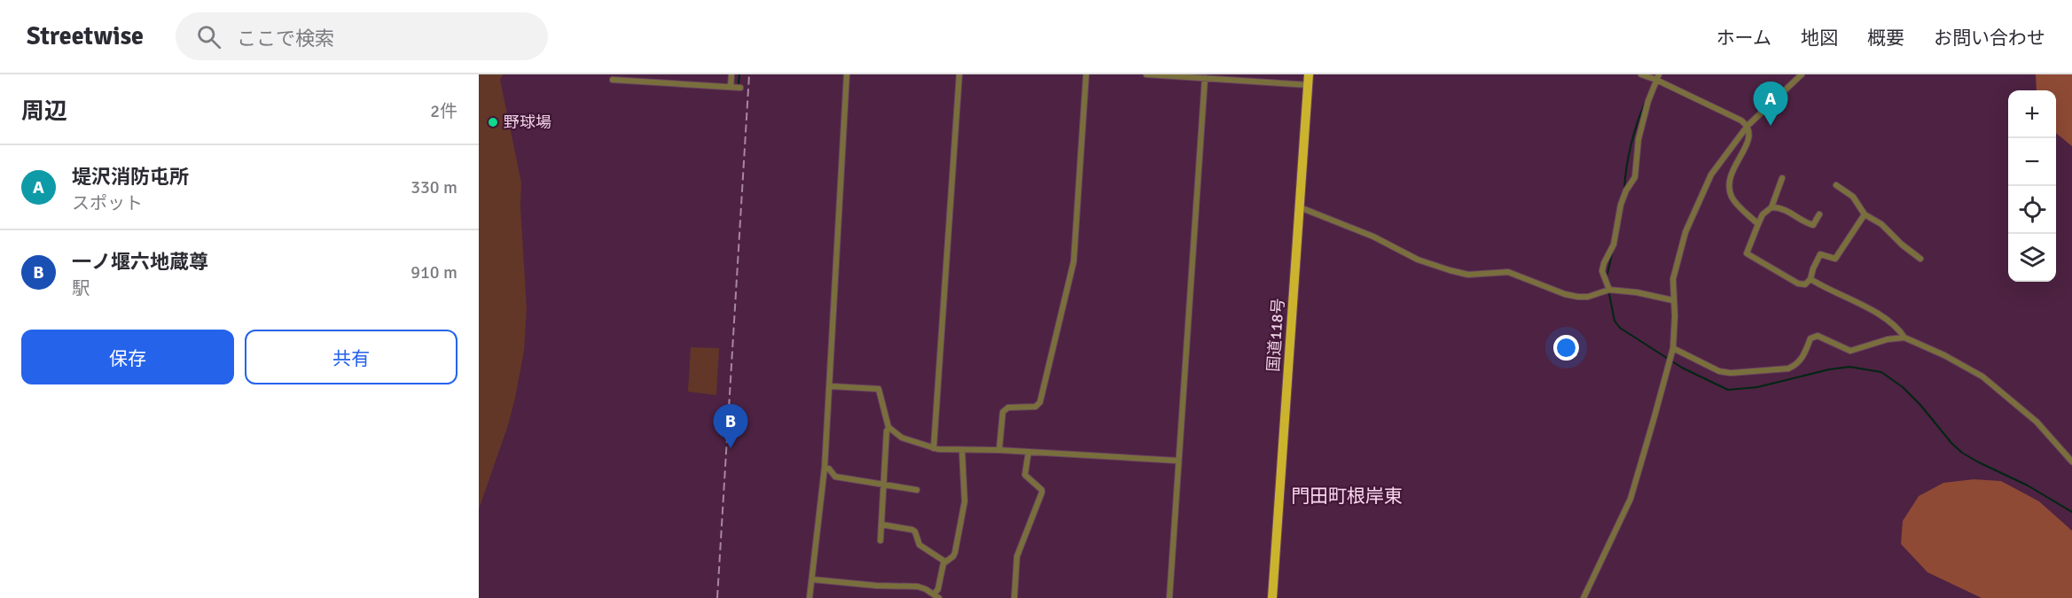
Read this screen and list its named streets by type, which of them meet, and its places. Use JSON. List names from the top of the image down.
{
  "streets": {
    "highway": ["国道118号"]
  },
  "districts": ["門田町根岸東"],
  "places": ["野球場"],
  "page": {
    "header": "Streetwise",
    "search": "ここで検索",
    "nav": [
      "ホーム",
      "地図",
      "概要",
      "お問い合わせ"
    ],
    "heading": ["周辺", "2件"],
    "pins": ["A", "B"],
    "map_buttons": ["+", "−"],
    "list": [
      {
        "mark": "A",
        "name": "堤沢消防屯所",
        "note": "スポット",
        "value": "330 m"
      },
      {
        "mark": "B",
        "name": "一ノ堰六地蔵尊",
        "note": "駅",
        "value": "910 m"
      }
    ],
    "buttons": ["保存", "共有"]
  }
}
